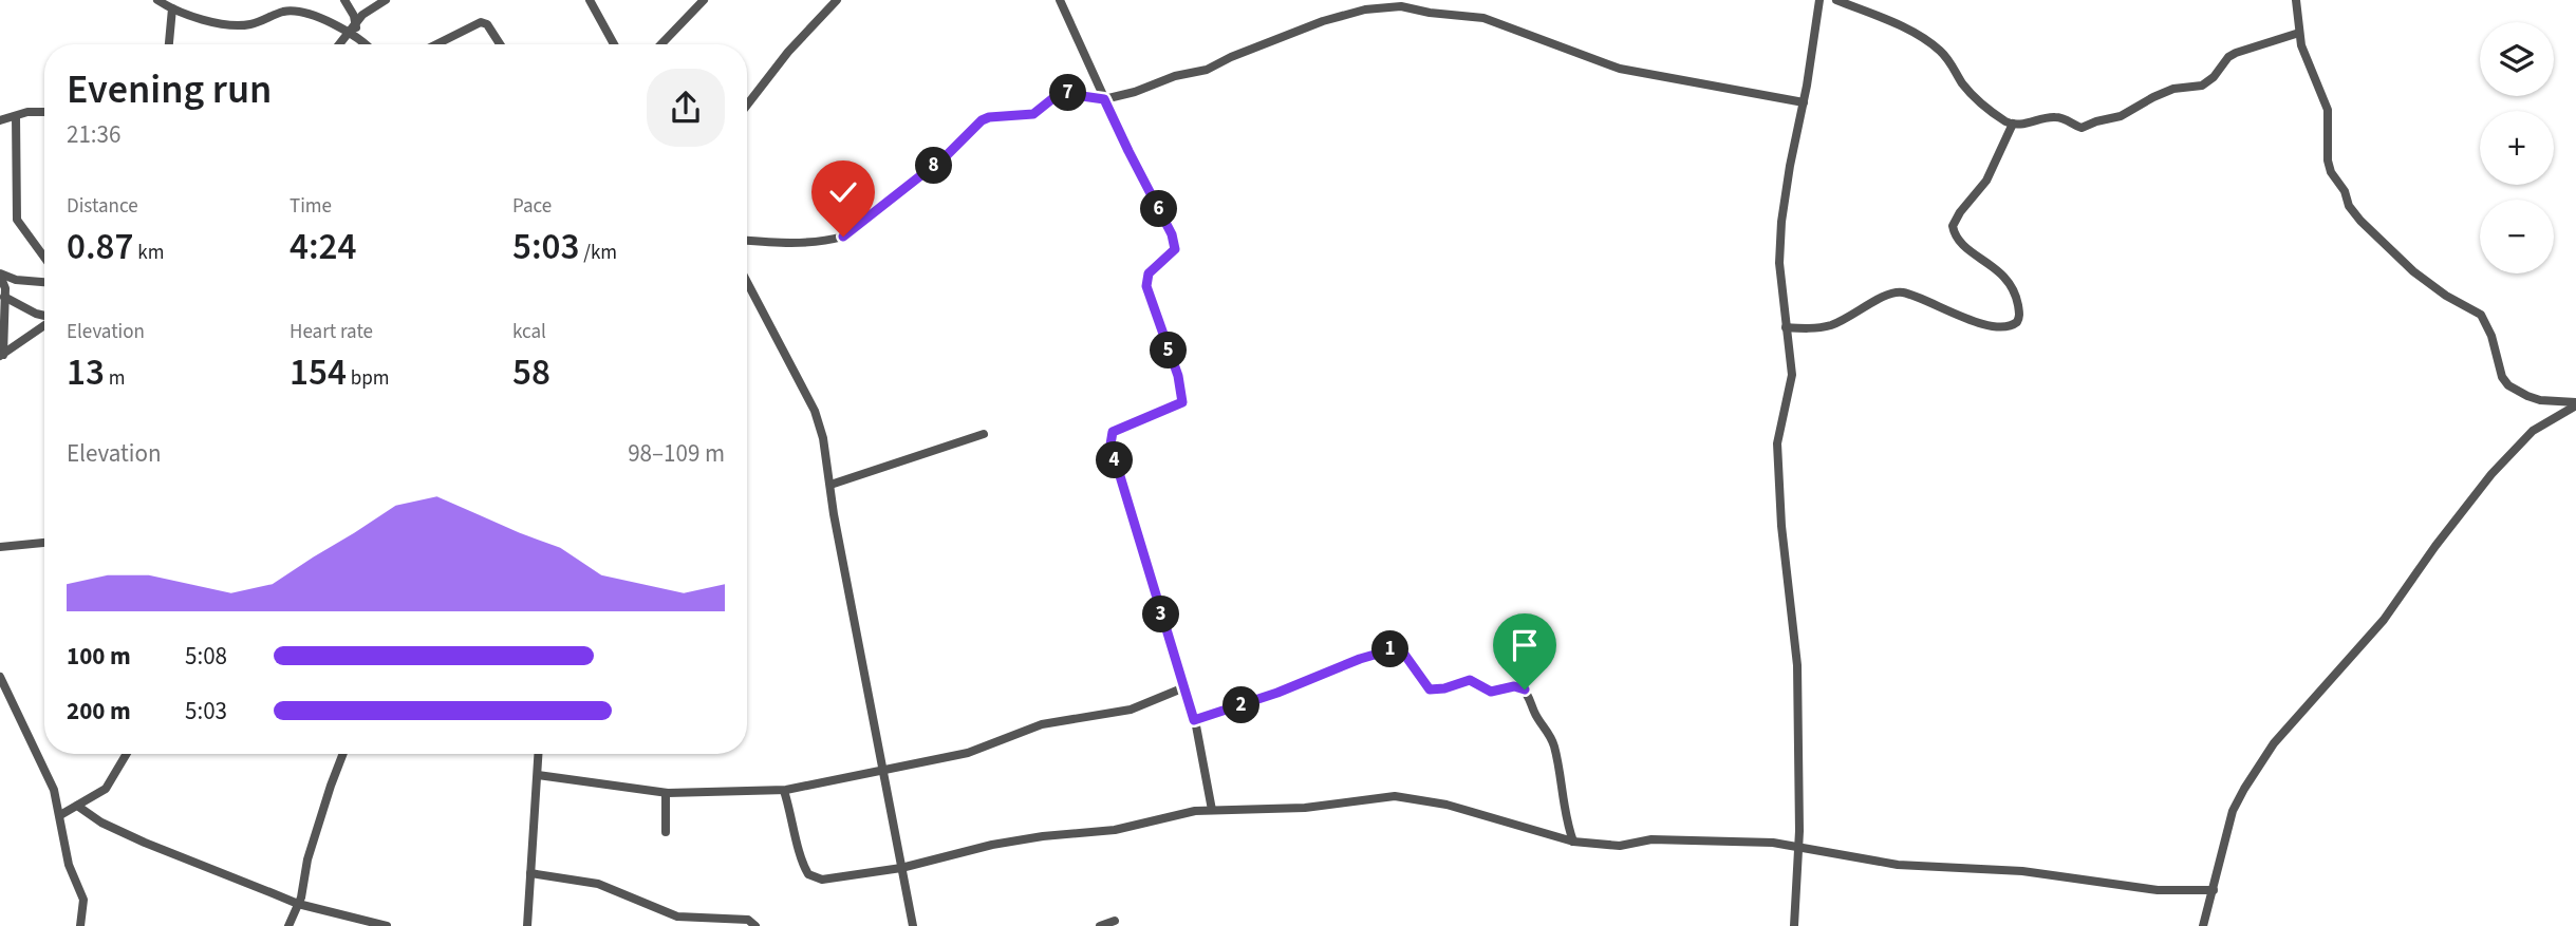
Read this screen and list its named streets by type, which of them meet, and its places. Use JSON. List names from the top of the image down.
{
  "page": {
    "map_buttons": ["+", "−"],
    "heading": ["Evening run", "21:36"],
    "pins": [
      "7",
      "8",
      "6",
      "5",
      "4",
      "3",
      "1",
      "2"
    ],
    "stats": [
      ["Distance", "0.87 km"],
      ["Time", "4:24"],
      ["Pace", "5:03 /km"],
      ["Elevation", "13 m"],
      ["Heart rate", "154 bpm"],
      ["kcal", "58"]
    ],
    "chart": ["Elevation", "98–109 m"],
    "list": [
      {
        "name": "100 m",
        "note": "5:08"
      },
      {
        "name": "200 m",
        "note": "5:03"
      }
    ]
  }
}
